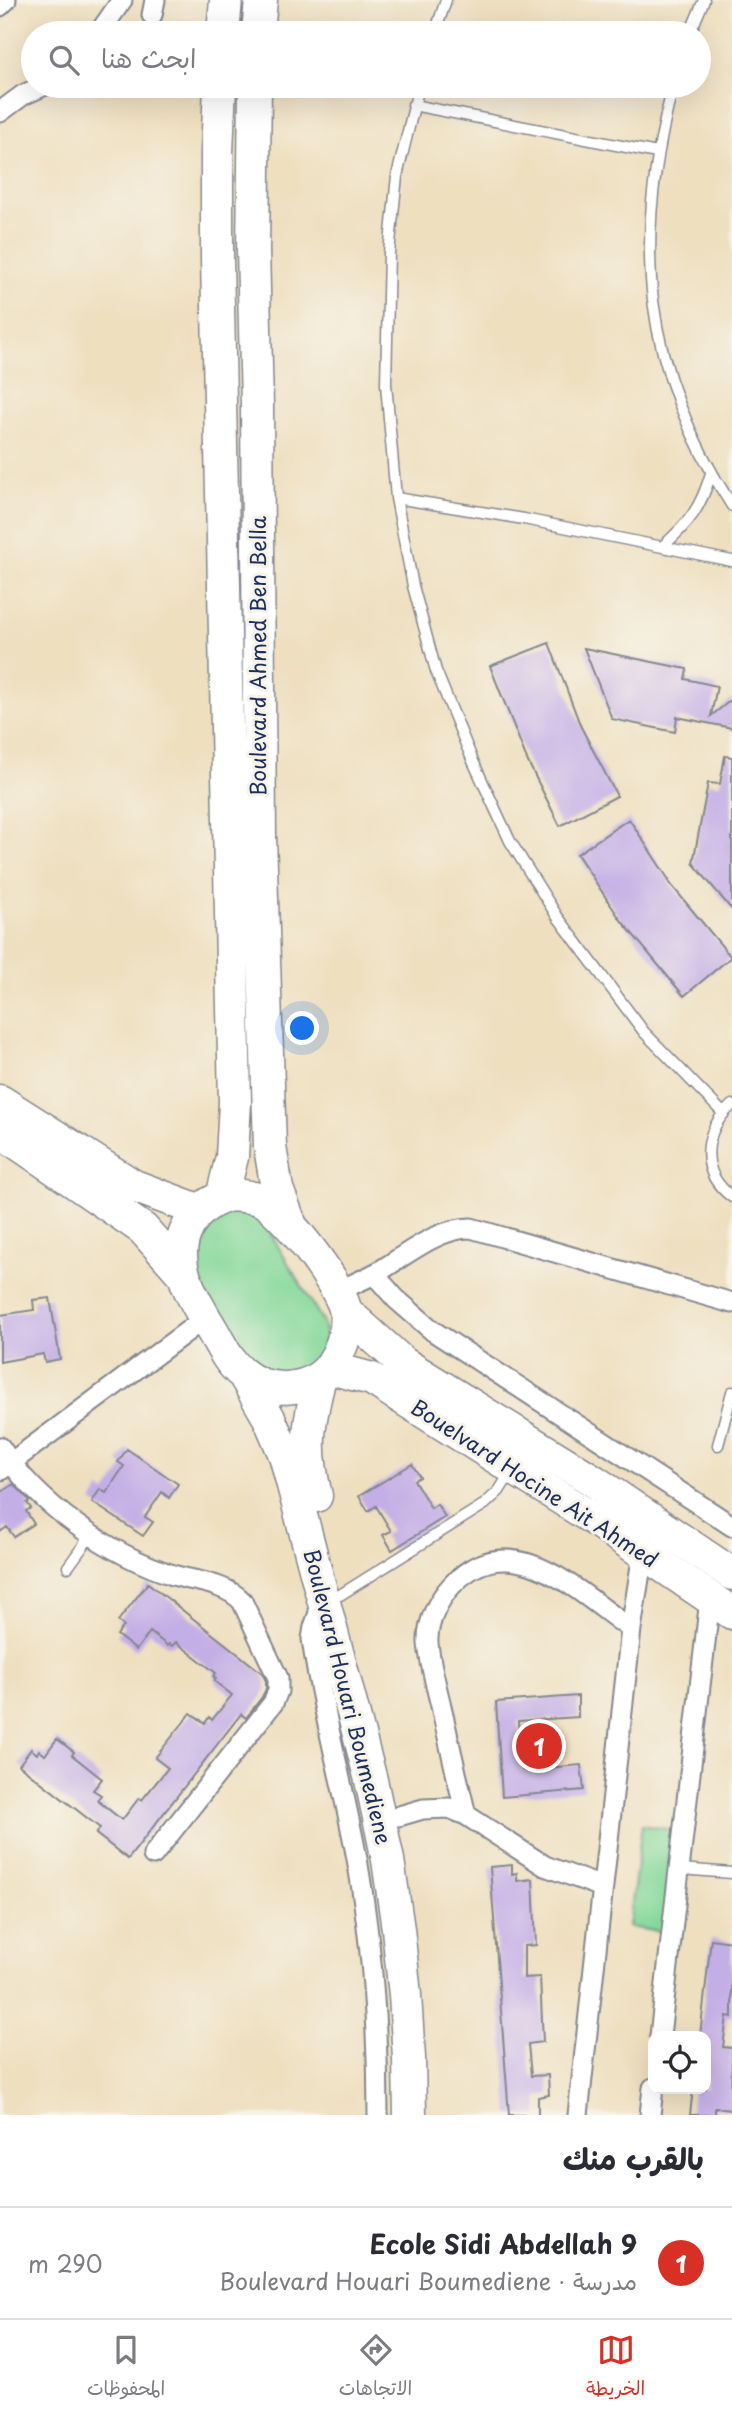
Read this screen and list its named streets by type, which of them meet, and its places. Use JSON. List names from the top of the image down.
{
  "streets": {
    "main road": ["Boulevard Ahmed Ben Bella", "Bouelvard Hocine Ait Ahmed", "Boulevard Houari Boumediene"]
  },
  "crossings": [
    ["Boulevard Ahmed Ben Bella", "Bouelvard Hocine Ait Ahmed"],
    ["Boulevard Ahmed Ben Bella", "Boulevard Houari Boumediene"],
    ["Bouelvard Hocine Ait Ahmed", "Boulevard Houari Boumediene"]
  ],
  "page": {
    "search": "ابحث هنا",
    "pins": "1",
    "heading": "بالقرب منك",
    "list": [
      {
        "mark": "1",
        "name": "Ecole Sidi Abdellah 9",
        "note": "مدرسة · Boulevard Houari Boumediene",
        "value": "290 m"
      }
    ],
    "nav": ["الخريطة", "الاتجاهات", "المحفوظات"]
  }
}
